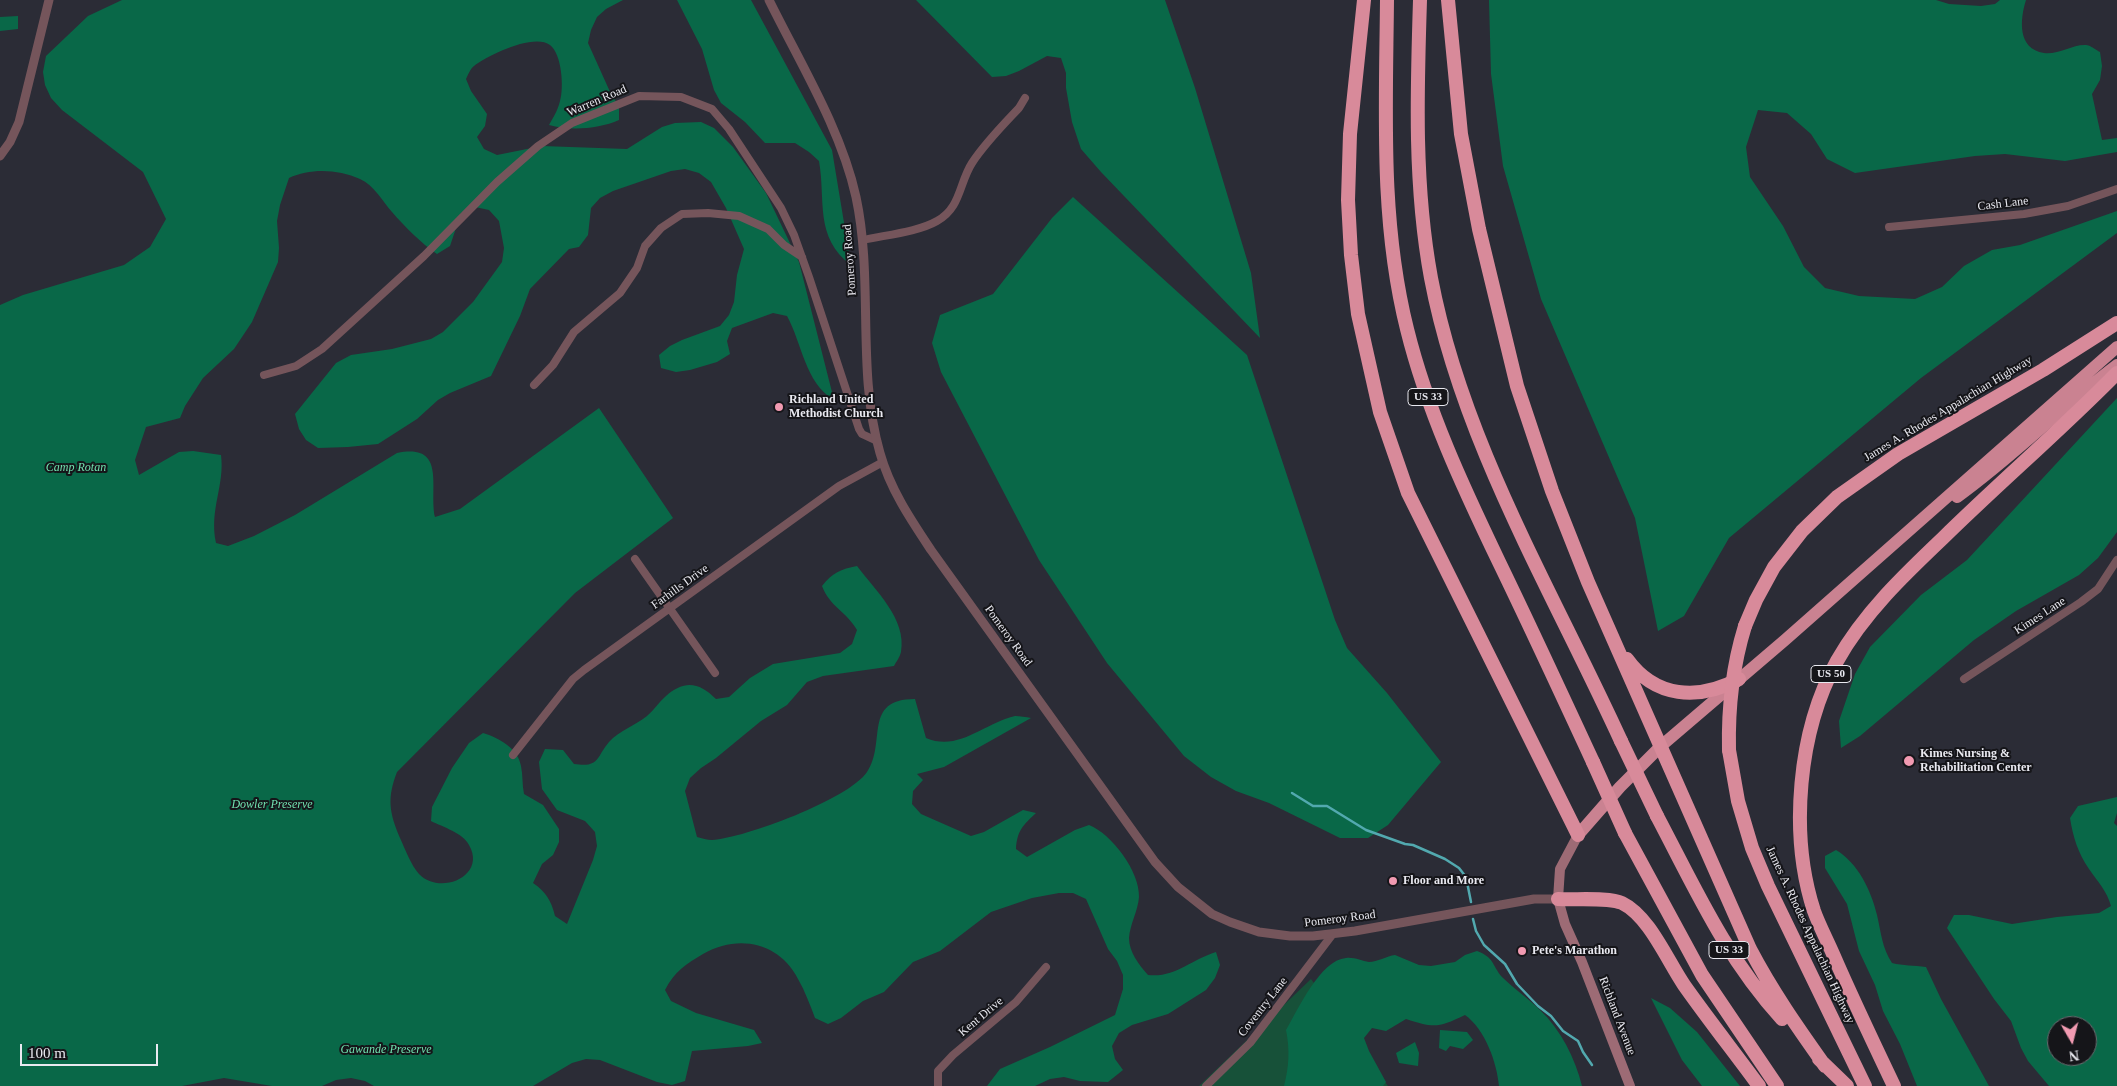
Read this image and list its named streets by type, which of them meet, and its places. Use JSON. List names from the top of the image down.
{
  "streets": {
    "highway": ["US 33", "James A. Rhodes Appalachian Highway", "US 50"],
    "main road": ["Richland Avenue"],
    "street": [
      "Warren Road",
      "Cash Lane",
      "Pomeroy Road",
      "Farhills Drive",
      "Kimes Lane",
      "Coventry Lane",
      "Kent Drive"
    ]
  },
  "crossings": [
    ["Warren Road", "Pomeroy Road"],
    ["Pomeroy Road", "Farhills Drive"],
    ["Pomeroy Road", "Coventry Lane"],
    ["Pomeroy Road", "Richland Avenue"]
  ],
  "parks": ["Camp Rotan", "Dowler Preserve", "Gawande Preserve"],
  "places": [
    "Richland United Methodist Church",
    "Kimes Nursing & Rehabilitation Center",
    "Floor and More",
    "Pete's Marathon"
  ],
  "scale_bar": "100 m",
  "north": "bottom"
}
